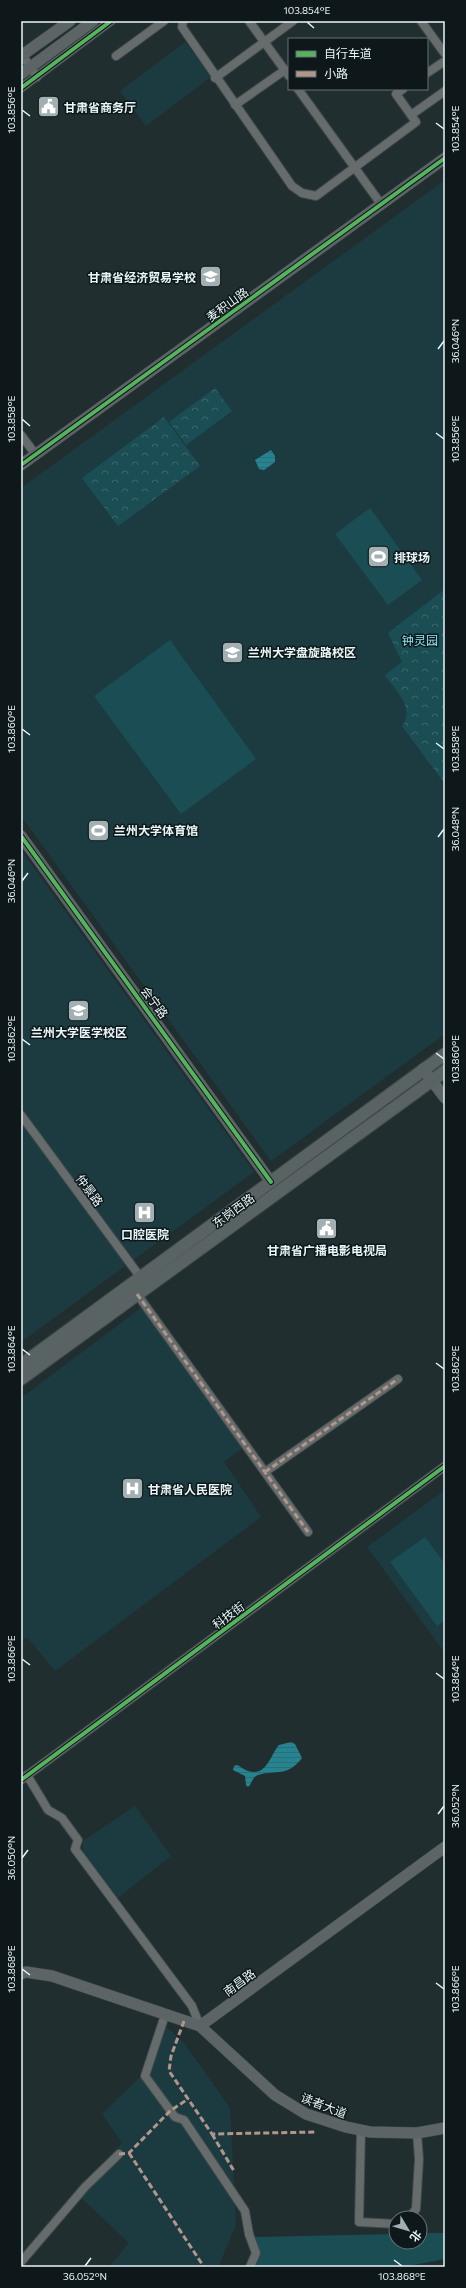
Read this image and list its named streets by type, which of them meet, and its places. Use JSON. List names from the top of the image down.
{
  "streets": {
    "main road": ["东岗西路"],
    "street": [
      "麦积山路",
      "会宁路",
      "仲景路",
      "科技街",
      "南昌路",
      "读者大道"
    ]
  },
  "crossings": [
    ["会宁路", "东岗西路"],
    ["仲景路", "东岗西路"],
    ["南昌路", "读者大道"]
  ],
  "parks": ["钟灵园"],
  "places": {
    "public building": ["甘肃省商务厅", "甘肃省广播电影电视局"],
    "school or university": ["甘肃省经济贸易学校", "兰州大学盘旋路校区", "兰州大学医学校区"],
    "sports": ["排球场", "兰州大学体育馆"],
    "hospital": ["口腔医院", "甘肃省人民医院"]
  },
  "legend": ["自行车道", "小路"],
  "north": "bottom right",
  "coordinates": [
    "103.854°E",
    "103.856°E",
    "36.046°N",
    "103.858°E",
    "103.860°E",
    "36.048°N",
    "103.862°E",
    "103.864°E",
    "103.866°E",
    "36.052°N",
    "36.050°N",
    "103.868°E"
  ]
}
